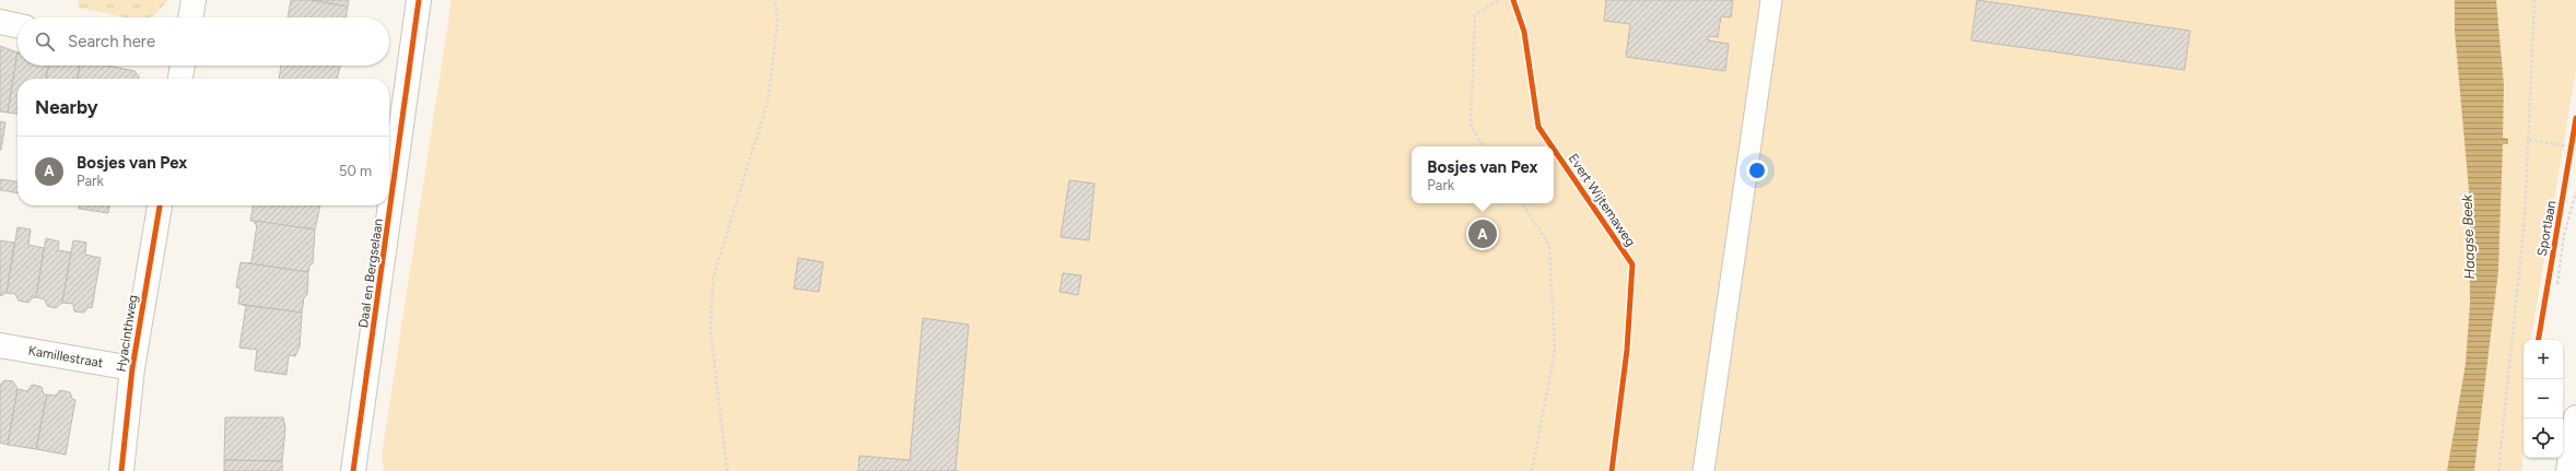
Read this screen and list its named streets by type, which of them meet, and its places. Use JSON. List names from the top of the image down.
{
  "streets": {
    "street": ["Daal en Bergselaan", "Hyacinthweg", "Kamillestraat"],
    "cycle path": ["Evert Wijtemaweg", "Sportlaan"]
  },
  "crossings": [
    ["Hyacinthweg", "Kamillestraat"]
  ],
  "water": ["Haagse Beek"],
  "page": {
    "search": "Search here",
    "heading": "Nearby",
    "list": [
      {
        "mark": "A",
        "name": "Bosjes van Pex",
        "note": "Park",
        "value": "50 m"
      }
    ],
    "popup": ["Bosjes van Pex", "Park"],
    "pins": "A",
    "map_buttons": ["+", "−"]
  }
}
